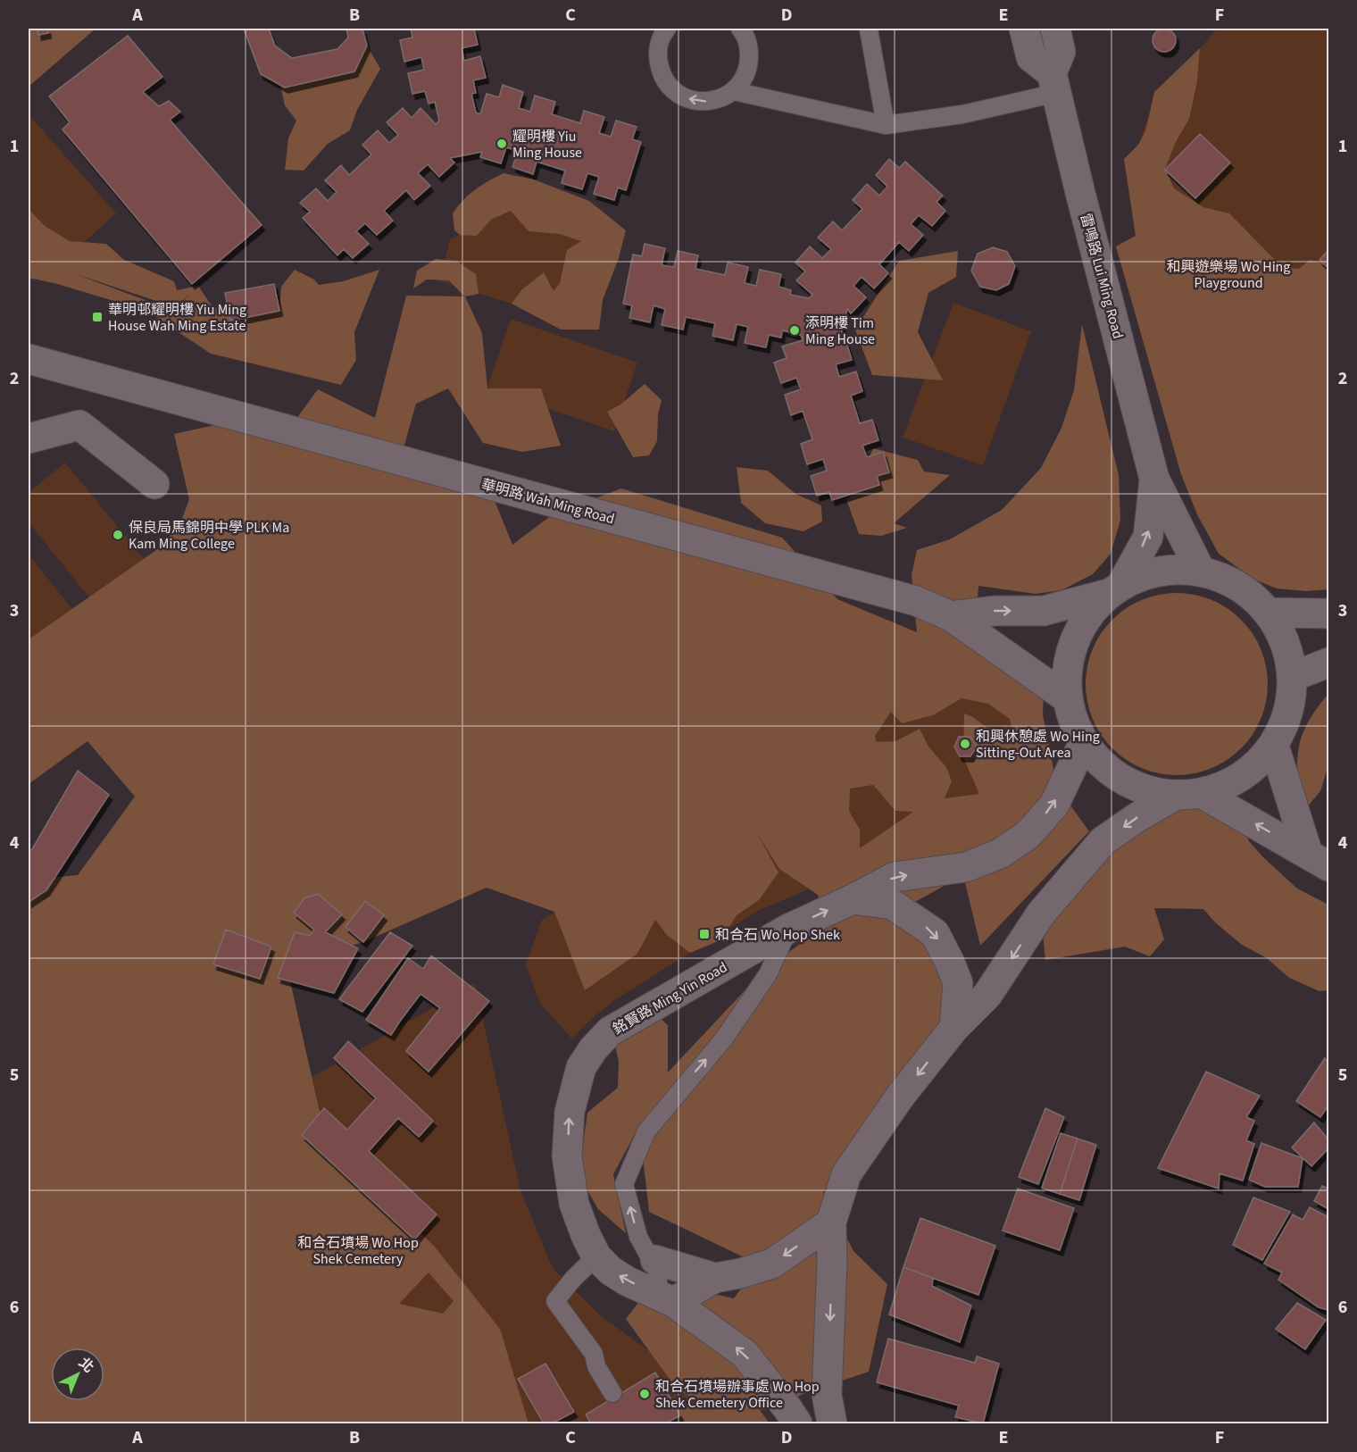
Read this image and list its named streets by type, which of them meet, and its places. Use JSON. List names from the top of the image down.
{
  "streets": {
    "street": ["雷鳴路 Lui Ming Road", "華明路 Wah Ming Road", "銘賢路 Ming Yin Road"]
  },
  "parks": ["和興遊樂場 Wo Hing Playground", "和合石墳場 Wo Hop Shek Cemetery"],
  "places": {
    "other": [
      "耀明樓 Yiu Ming House",
      "添明樓 Tim Ming House",
      "保良局馬錦明中學 PLK Ma Kam Ming College",
      "和興休憩處 Wo Hing Sitting-Out Area",
      "和合石墳場辦事處 Wo Hop Shek Cemetery Office"
    ],
    "transit": ["華明邨耀明樓 Yiu Ming House Wah Ming Estate", "和合石 Wo Hop Shek"]
  },
  "north": "top right",
  "grid": {
    "columns": [
      "A",
      "B",
      "C",
      "D",
      "E",
      "F"
    ],
    "rows": [
      "1",
      "2",
      "3",
      "4",
      "5",
      "6"
    ]
  }
}
